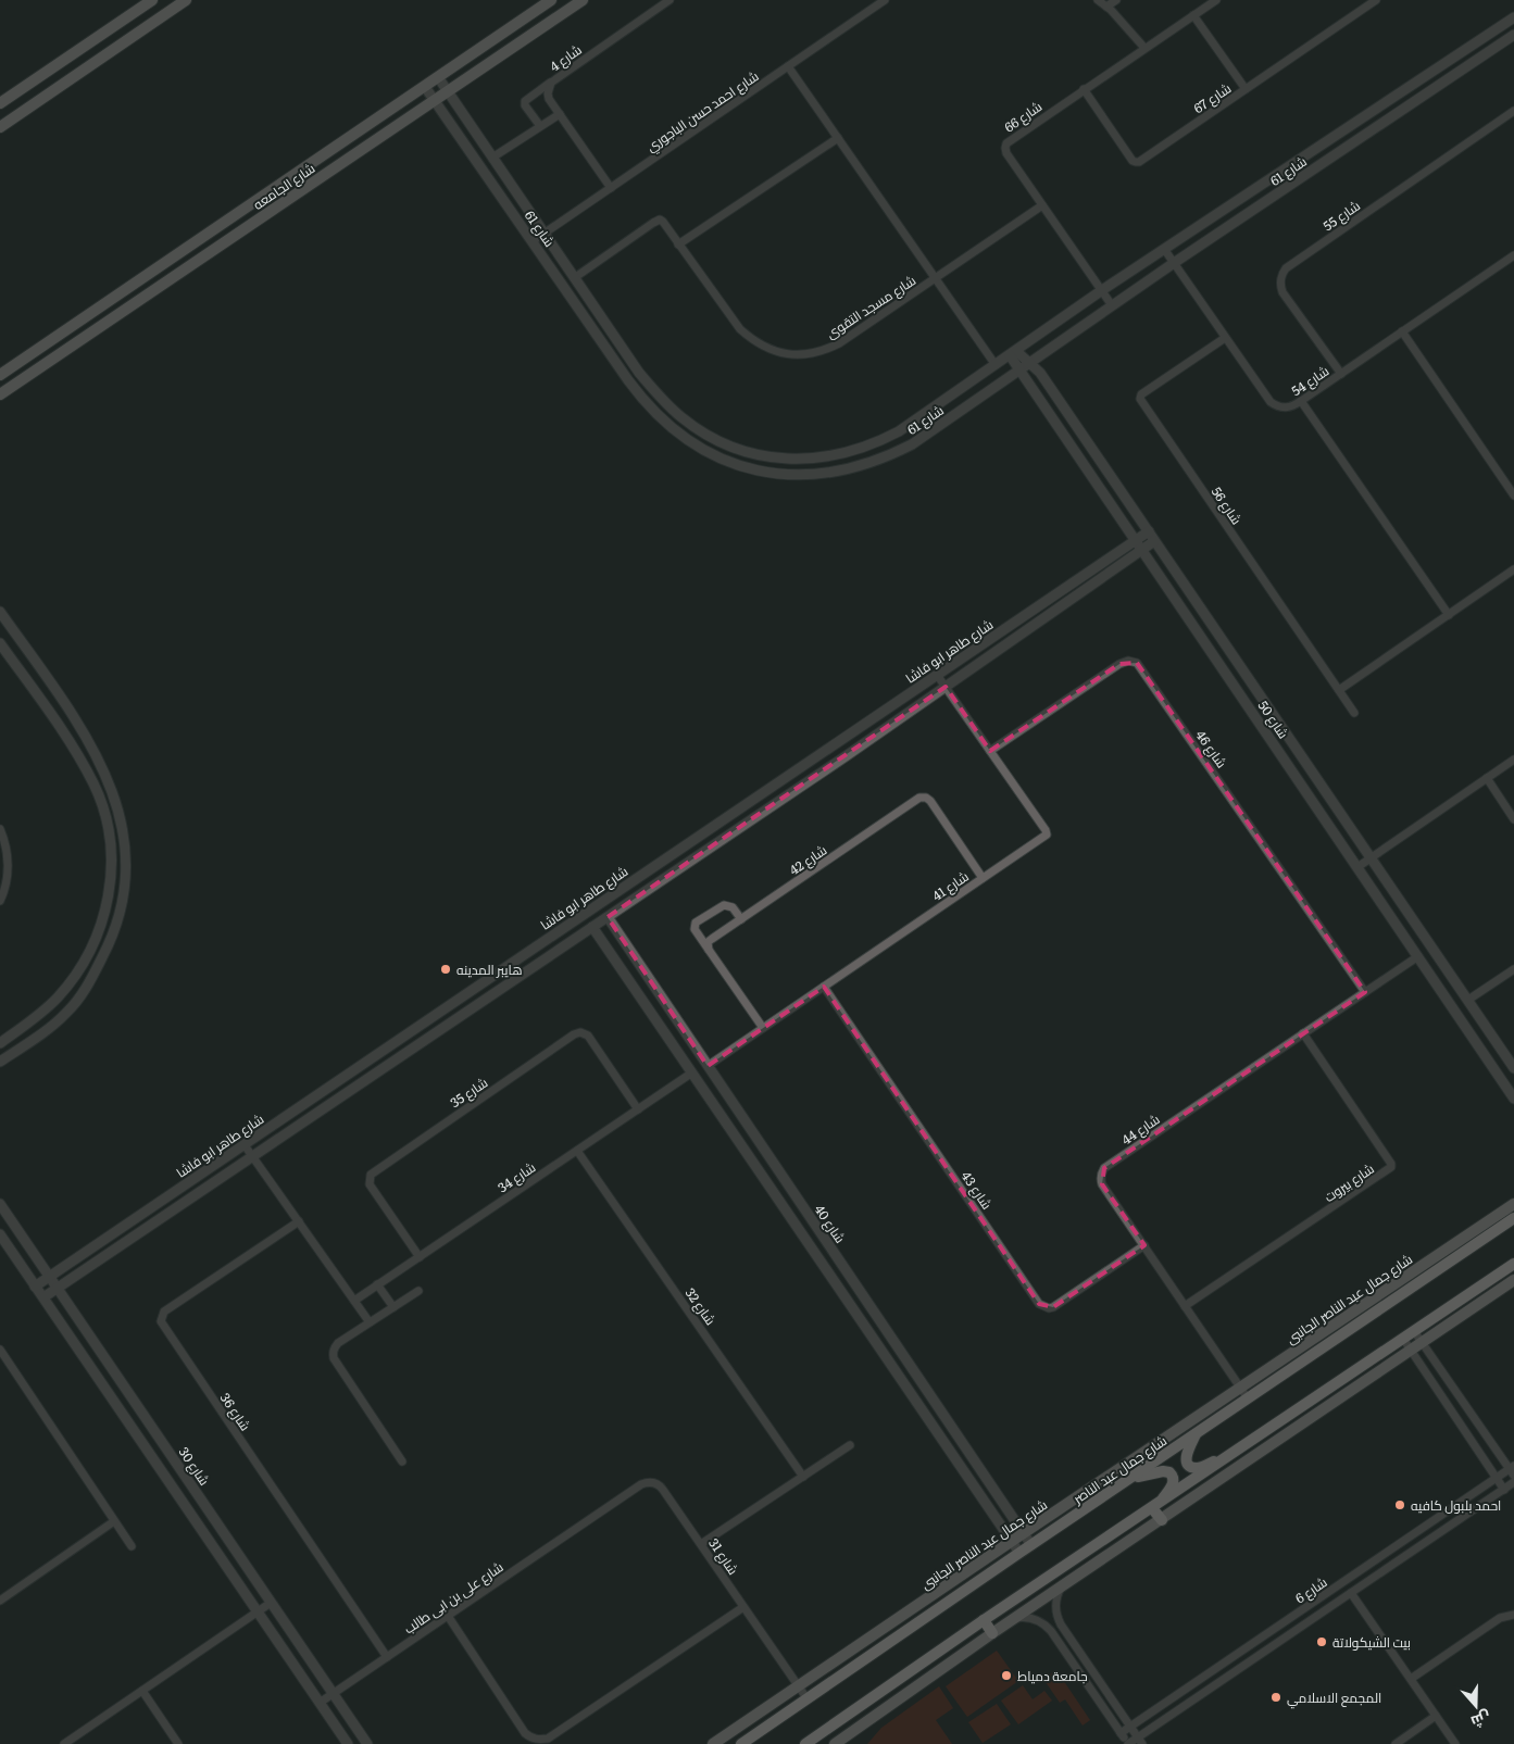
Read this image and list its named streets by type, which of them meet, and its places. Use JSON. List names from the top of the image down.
{
  "streets": {
    "main road": ["شارع الجامعه", "شارع جمال عبد الناصر الجانبى", "شارع جمال عبد الناصر"],
    "street": [
      "شارع 4",
      "شارع 67",
      "شارع احمد حسن الباجوري",
      "شارع 66",
      "شارع 61",
      "شارع 55",
      "شارع مسجد التقوى",
      "شارع 54",
      "شارع 56",
      "شارع طاهر ابو فاشا",
      "شارع 50",
      "شارع 46",
      "شارع 42",
      "شارع 41",
      "شارع 35",
      "شارع 44",
      "شارع 34",
      "شارع بيروت",
      "شارع 43",
      "شارع 40",
      "شارع 32",
      "شارع 36",
      "شارع 30",
      "شارع 31",
      "شارع 6",
      "شارع على بن ابى طالب"
    ]
  },
  "crossings": [
    ["شارع 4", "شارع احمد حسن الباجوري"],
    ["شارع 67", "شارع 66"],
    ["شارع احمد حسن الباجوري", "شارع 61"],
    ["شارع 66", "شارع 61"],
    ["شارع 66", "شارع مسجد التقوى"],
    ["شارع 61", "شارع الجامعه"],
    ["شارع 61", "شارع مسجد التقوى"],
    ["شارع 61", "شارع 54"],
    ["شارع 61", "شارع 50"],
    ["شارع 55", "شارع 54"],
    ["شارع 54", "شارع 56"],
    ["شارع طاهر ابو فاشا", "شارع 50"],
    ["شارع طاهر ابو فاشا", "شارع 41"],
    ["شارع طاهر ابو فاشا", "شارع 40"],
    ["شارع طاهر ابو فاشا", "شارع 30"],
    ["شارع 50", "شارع 44"],
    ["شارع 46", "شارع 41"],
    ["شارع 46", "شارع 44"],
    ["شارع 42", "شارع 41"],
    ["شارع 41", "شارع 43"],
    ["شارع 41", "شارع 40"],
    ["شارع 35", "شارع 34"],
    ["شارع 44", "شارع بيروت"],
    ["شارع 44", "شارع 43"],
    ["شارع 44", "شارع جمال عبد الناصر الجانبى"],
    ["شارع 44", "شارع جمال عبد الناصر"],
    ["شارع 34", "شارع 32"],
    ["شارع 40", "شارع جمال عبد الناصر الجانبى"],
    ["شارع 40", "شارع جمال عبد الناصر"],
    ["شارع جمال عبد الناصر الجانبى", "شارع 31"],
    ["شارع 36", "شارع على بن ابى طالب"],
    ["شارع 30", "شارع على بن ابى طالب"],
    ["شارع جمال عبد الناصر", "شارع 31"],
    ["شارع 31", "شارع على بن ابى طالب"]
  ],
  "places": [
    "هايبر المدينه",
    "احمد بلبول كافيه",
    "بيت الشيكولاتة",
    "جامعة دمياط",
    "المجمع الاسلامي"
  ],
  "north": "bottom"
}
